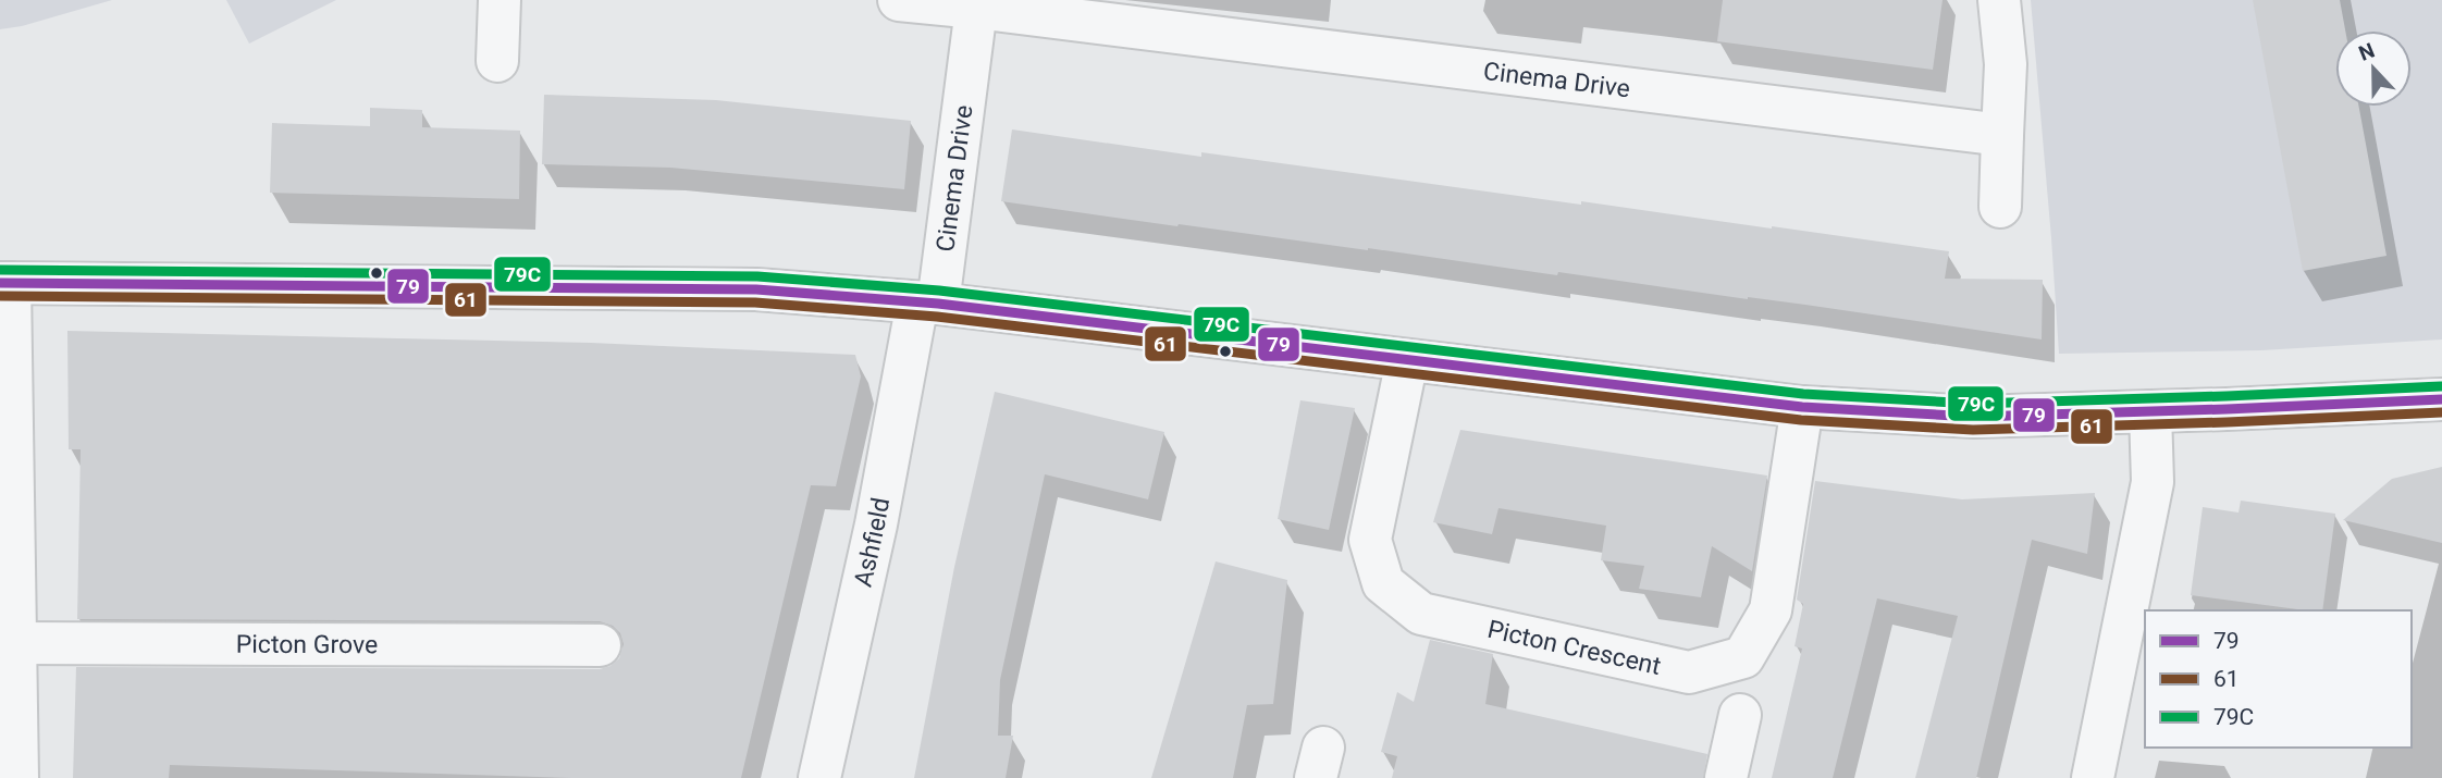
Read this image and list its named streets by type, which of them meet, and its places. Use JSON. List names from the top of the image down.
{
  "streets": {
    "street": [
      "Cinema Drive",
      "Ashfield",
      "Picton Grove",
      "Picton Crescent"
    ]
  },
  "crossings": [
    ["Cinema Drive", "Ashfield"]
  ],
  "lines": ["transit line 79C", "transit line 79", "transit line 61"],
  "legend": ["79", "61", "79C"],
  "north": "top"
}
